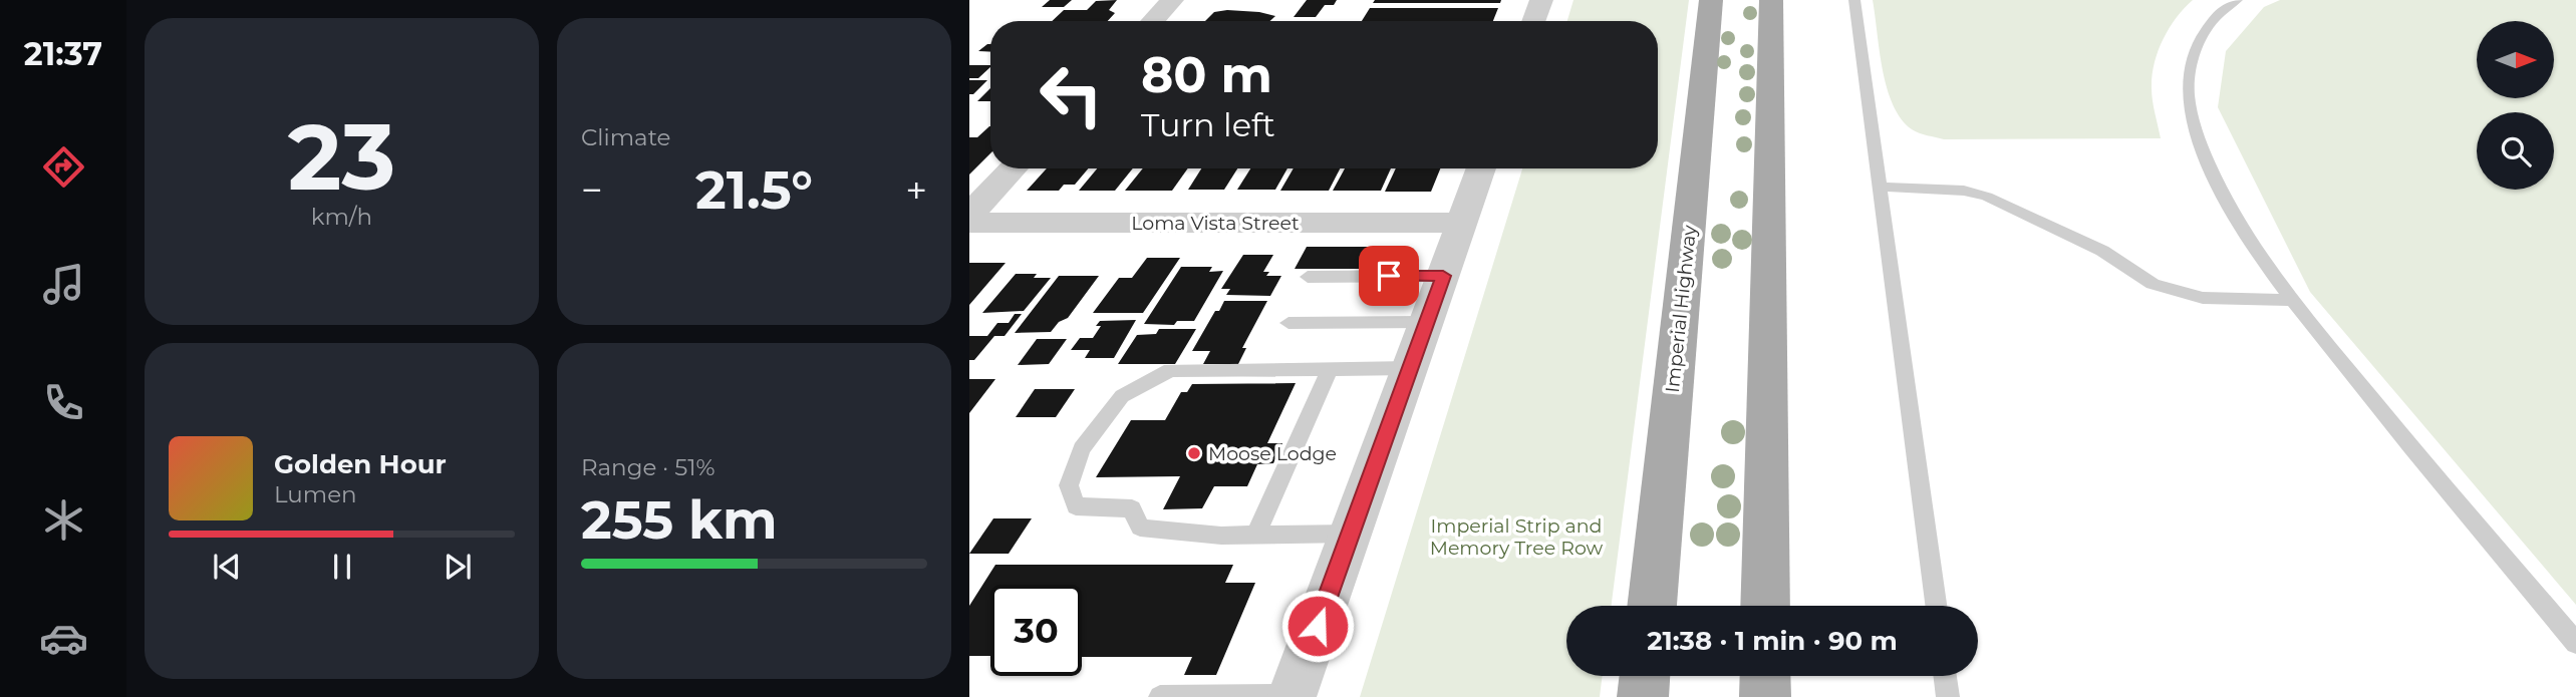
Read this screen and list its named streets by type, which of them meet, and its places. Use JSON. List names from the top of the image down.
{
  "streets": {
    "main road": ["Imperial Highway"],
    "street": ["Loma Vista Street"]
  },
  "parks": ["Imperial Strip and Memory Tree Row"],
  "places": ["Moose Lodge"],
  "north": "right",
  "page": {
    "tabs": "21:37",
    "tile": [
      ["23", "km/h"],
      "Climate",
      ["Range · 51%", "255 km"]
    ],
    "turn": ["80 m", "Turn left"],
    "heat": ["−", "21.5°", "+"],
    "song": ["Golden Hour", "Lumen"],
    "limit": "30",
    "trip": "21:38 · 1 min · 90 m"
  }
}
